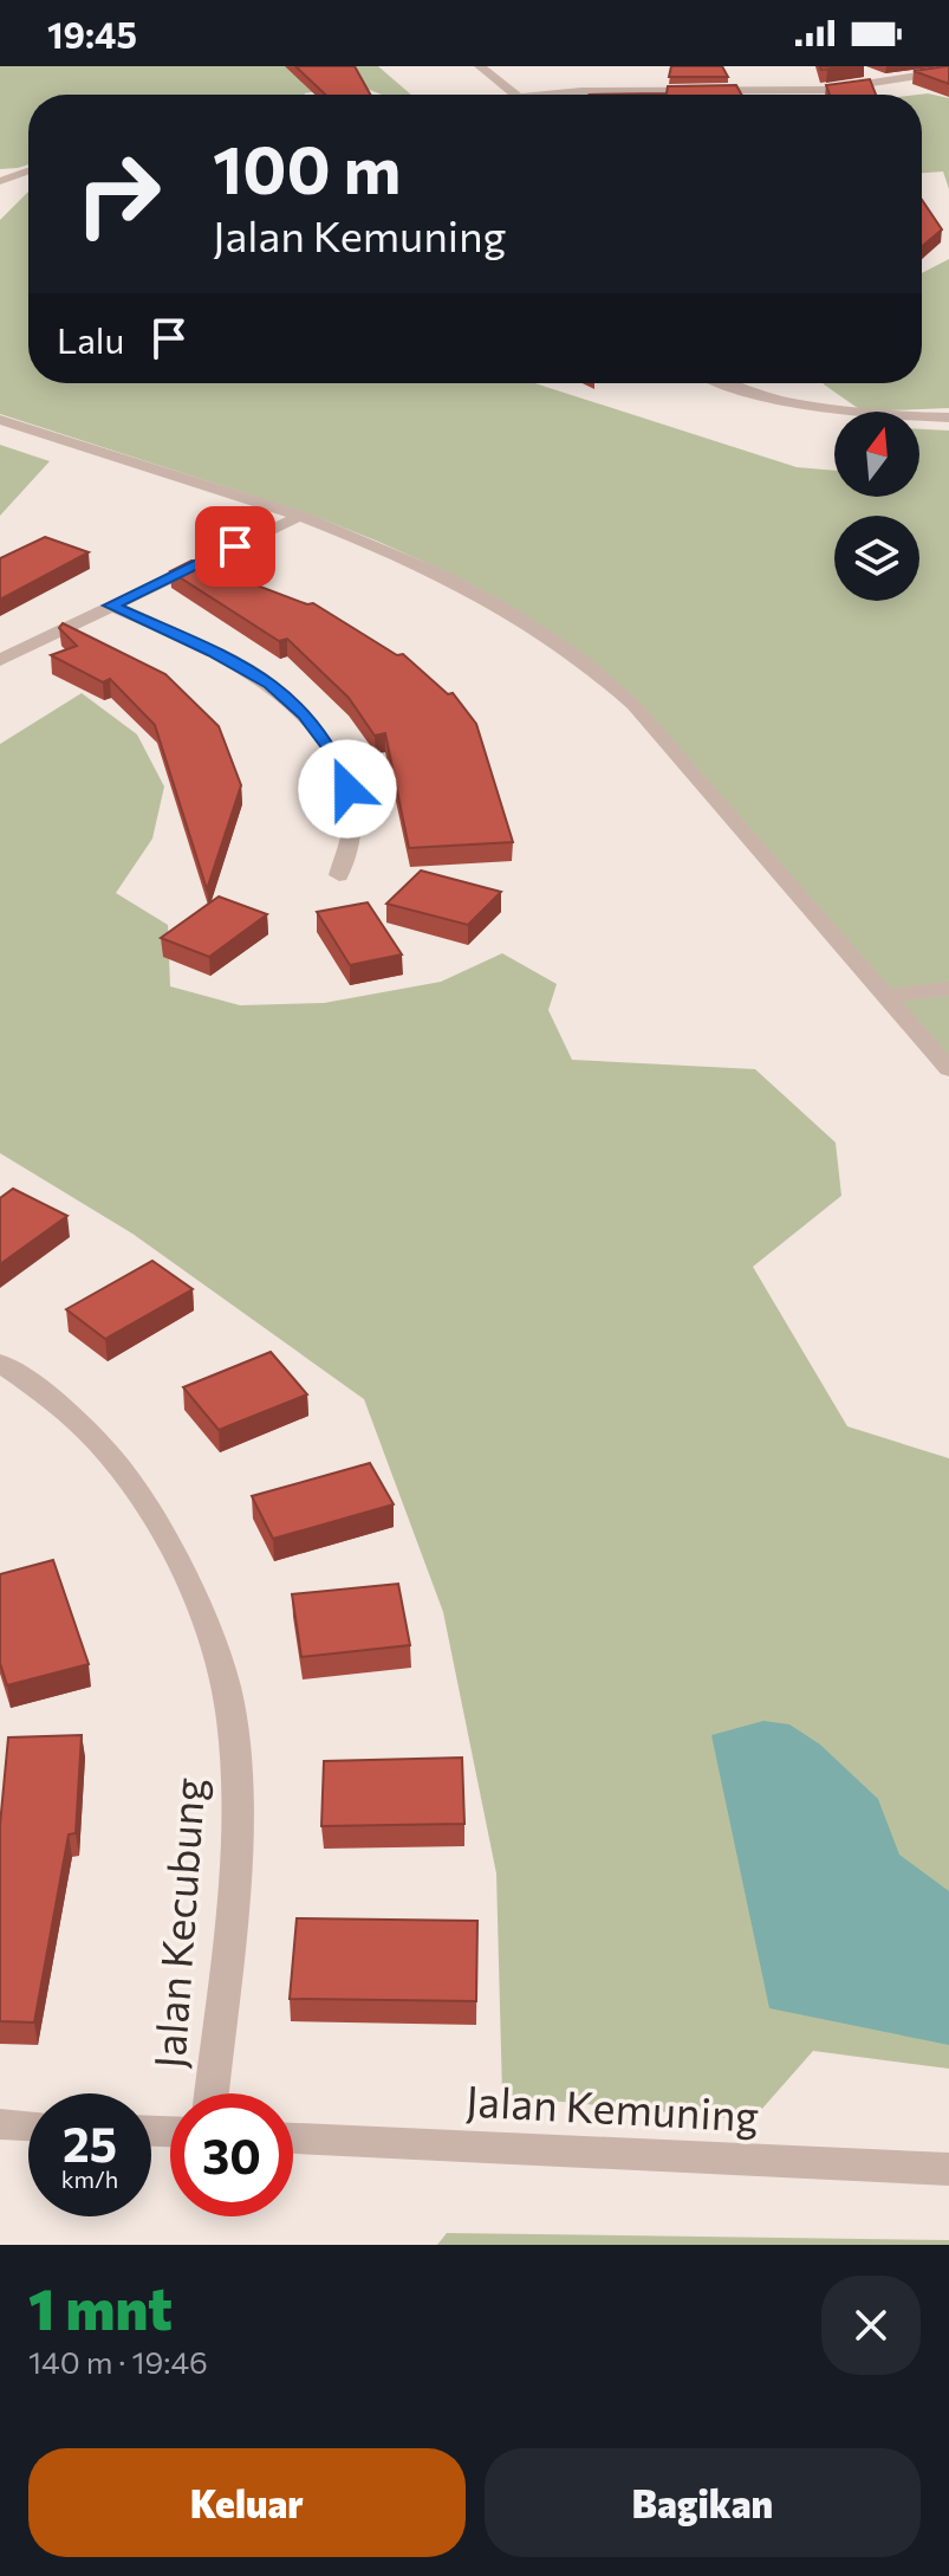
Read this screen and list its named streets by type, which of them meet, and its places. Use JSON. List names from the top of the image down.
{
  "streets": {
    "street": ["Jalan Kecubung", "Jalan Kemuning"]
  },
  "north": "top",
  "page": {
    "status": "19:45",
    "turn": ["100 m", "Jalan Kemuning"],
    "then": "Lalu",
    "speed": "25 km/h",
    "limit": "30",
    "heading": ["1 mnt", "140 m · 19:46"],
    "buttons": ["Keluar", "Bagikan"]
  }
}
